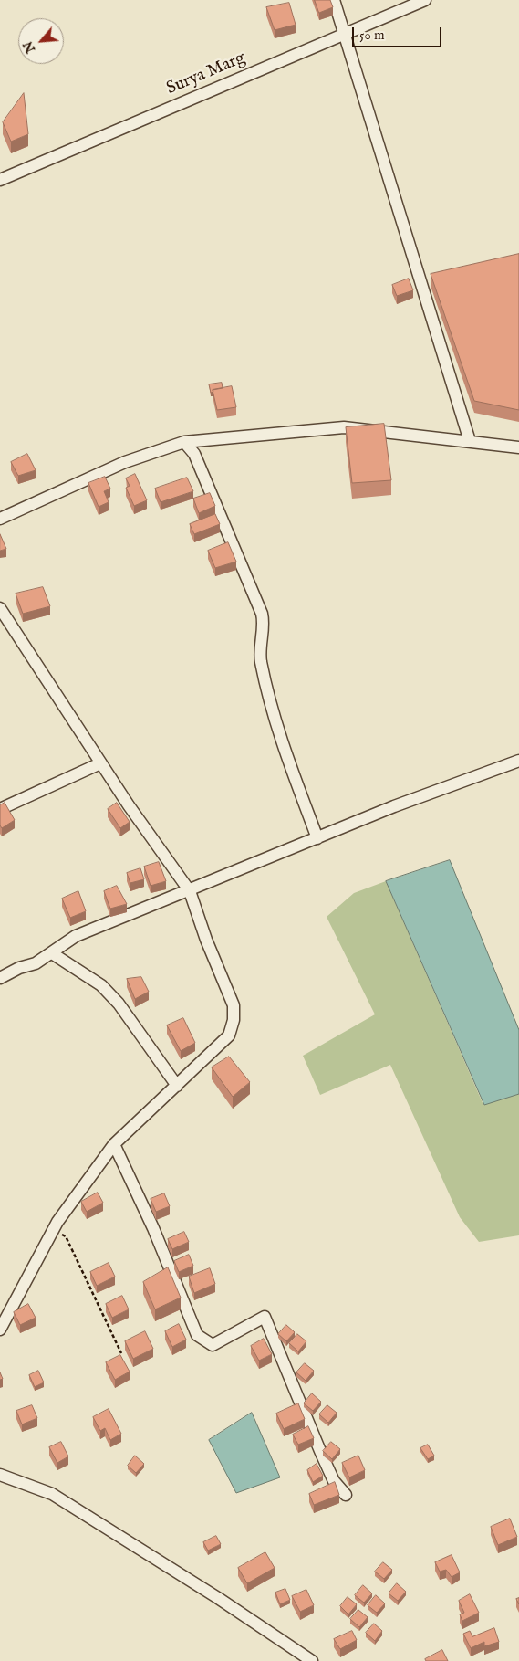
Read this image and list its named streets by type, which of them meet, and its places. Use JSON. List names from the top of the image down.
{
  "streets": {
    "street": ["Surya Marg"]
  },
  "scale_bar": "50 m",
  "north": "bottom left"
}
